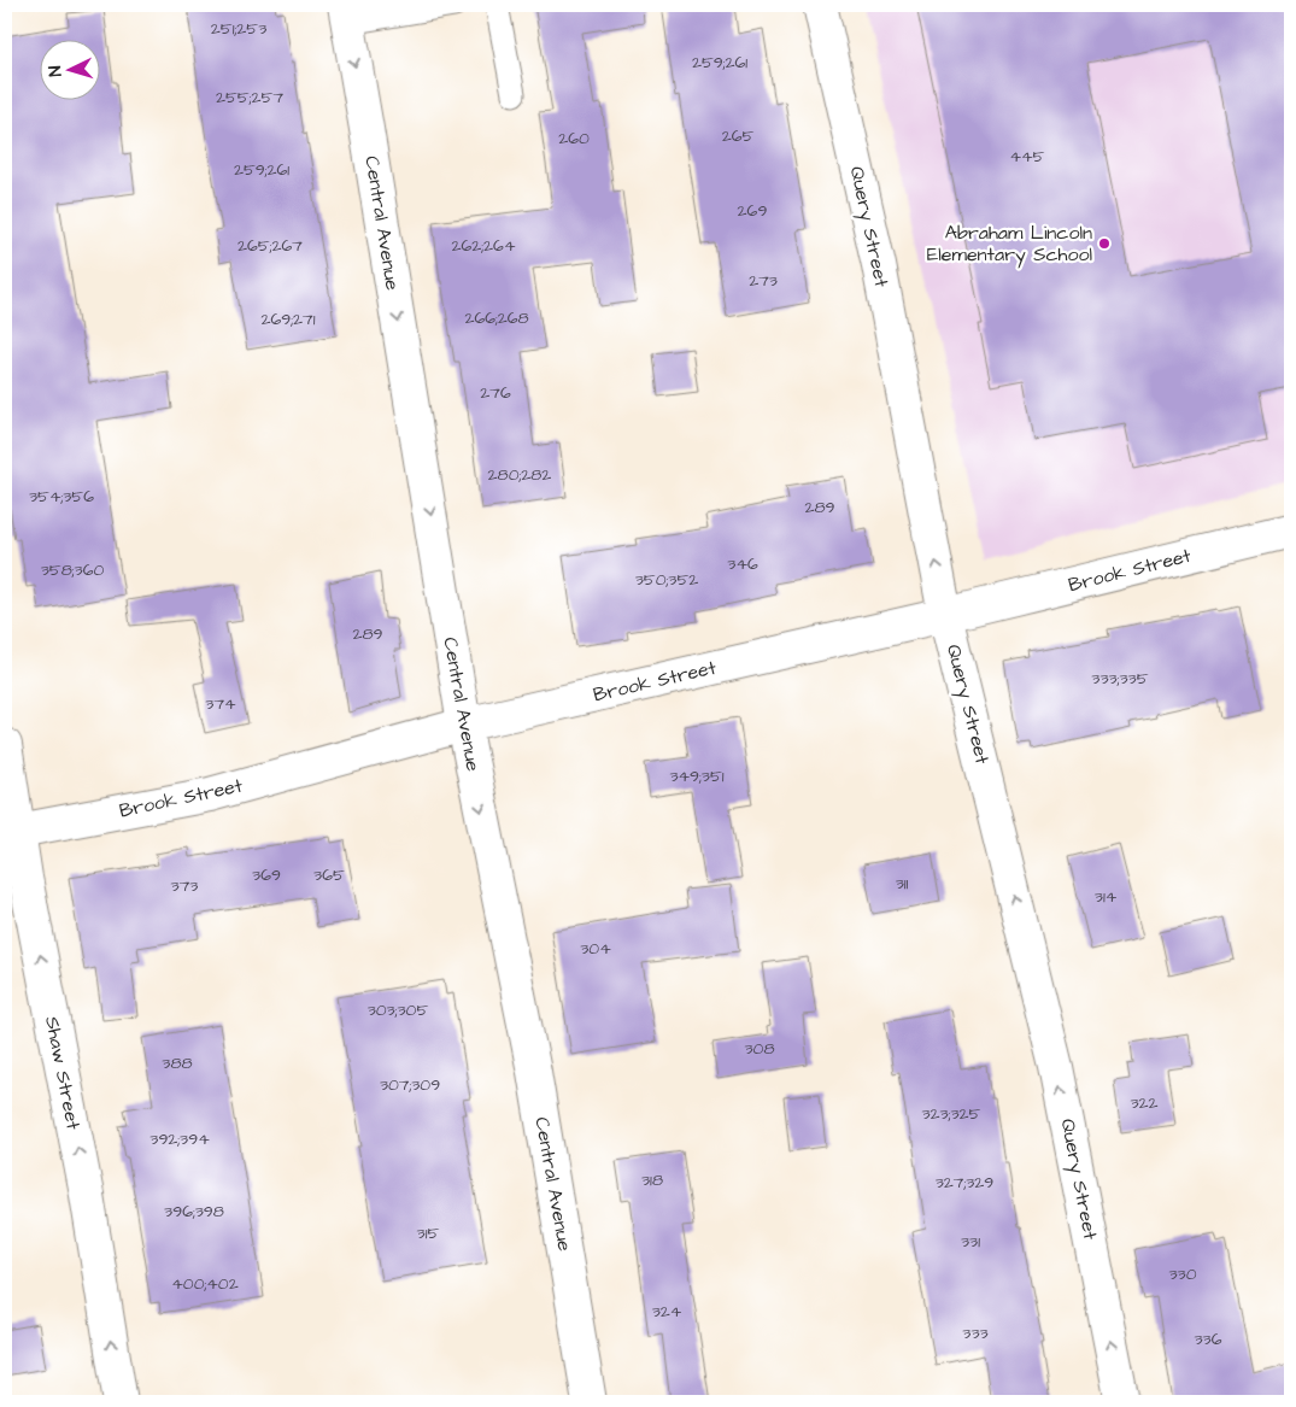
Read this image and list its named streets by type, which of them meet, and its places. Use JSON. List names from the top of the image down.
{
  "streets": {
    "street": [
      "Central Avenue",
      "Query Street",
      "Brook Street",
      "Shaw Street"
    ]
  },
  "crossings": [
    ["Central Avenue", "Brook Street"],
    ["Query Street", "Brook Street"],
    ["Brook Street", "Shaw Street"]
  ],
  "one_way": ["Central Avenue", "Query Street", "Shaw Street"],
  "places": ["Abraham Lincoln Elementary School"],
  "house_numbers": [
    "251;253",
    "259;261",
    "255;257",
    "265",
    "260",
    "445",
    "259;261",
    "269",
    "265;267",
    "262;264",
    "273",
    "266;268",
    "269;271",
    "276",
    "280;282",
    "354;356",
    "289",
    "346",
    "358;360",
    "350;352",
    "289",
    "333;335",
    "374",
    "349;351",
    "369",
    "365",
    "311",
    "373",
    "314",
    "304",
    "303;305",
    "308",
    "388",
    "307;309",
    "322",
    "323;325",
    "392;394",
    "318",
    "327;329",
    "396;398",
    "315",
    "331",
    "330",
    "400;402",
    "324",
    "333",
    "336"
  ],
  "north": "left"
}
